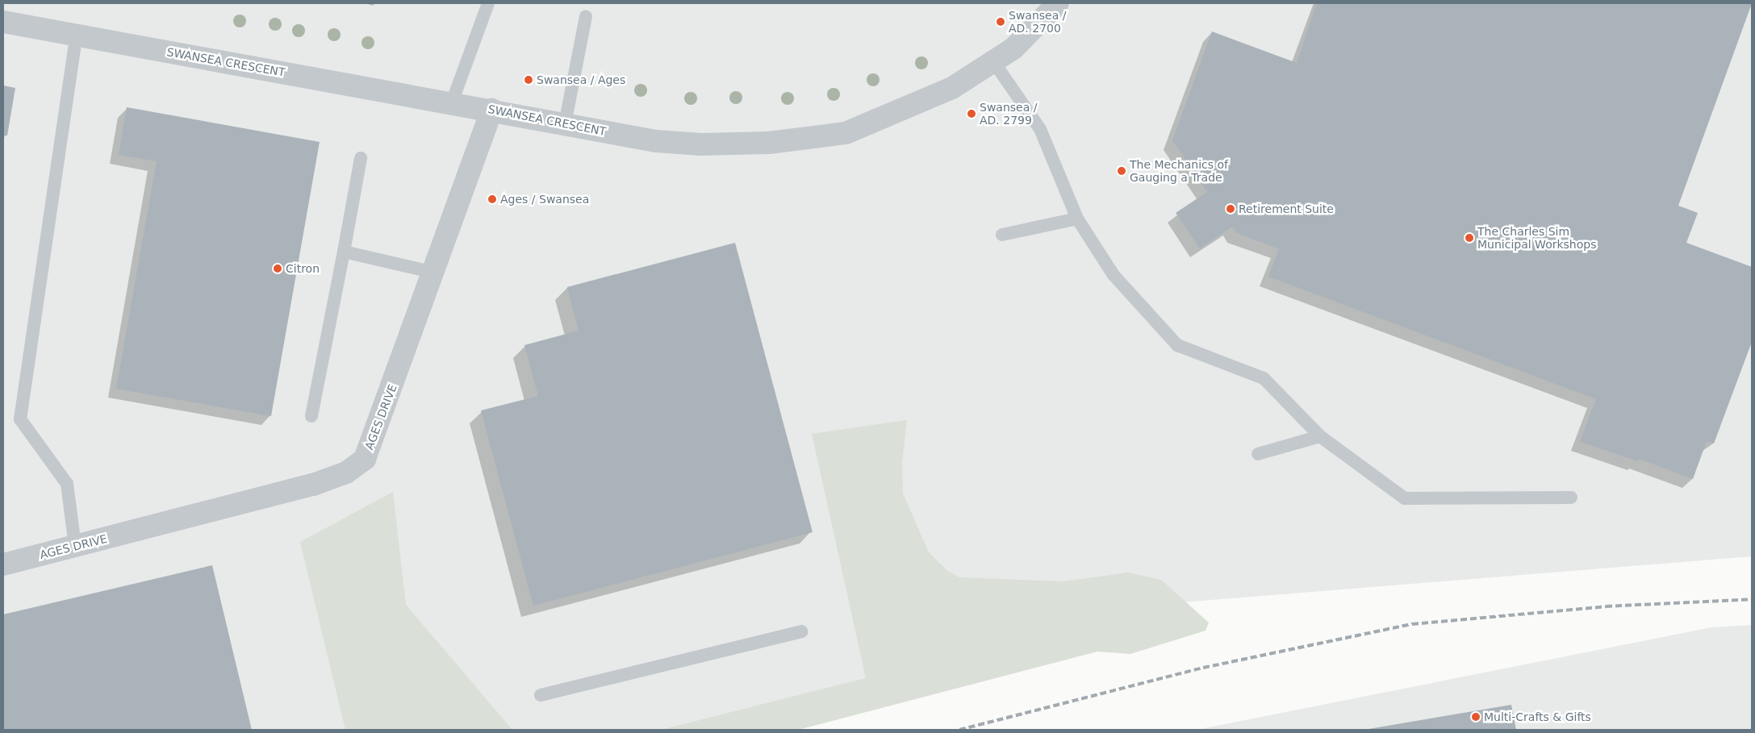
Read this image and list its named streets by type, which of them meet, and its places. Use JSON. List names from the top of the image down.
{
  "streets": {
    "street": ["SWANSEA CRESCENT", "AGES DRIVE"]
  },
  "crossings": [
    ["SWANSEA CRESCENT", "AGES DRIVE"]
  ],
  "places": [
    "Swansea / AD. 2700",
    "Swansea / Ages",
    "Swansea / AD. 2799",
    "The Mechanics of Gauging a Trade",
    "Ages / Swansea",
    "Retirement Suite",
    "The Charles Sim Municipal Workshops",
    "Citron",
    "Multi-Crafts & Gifts"
  ]
}
